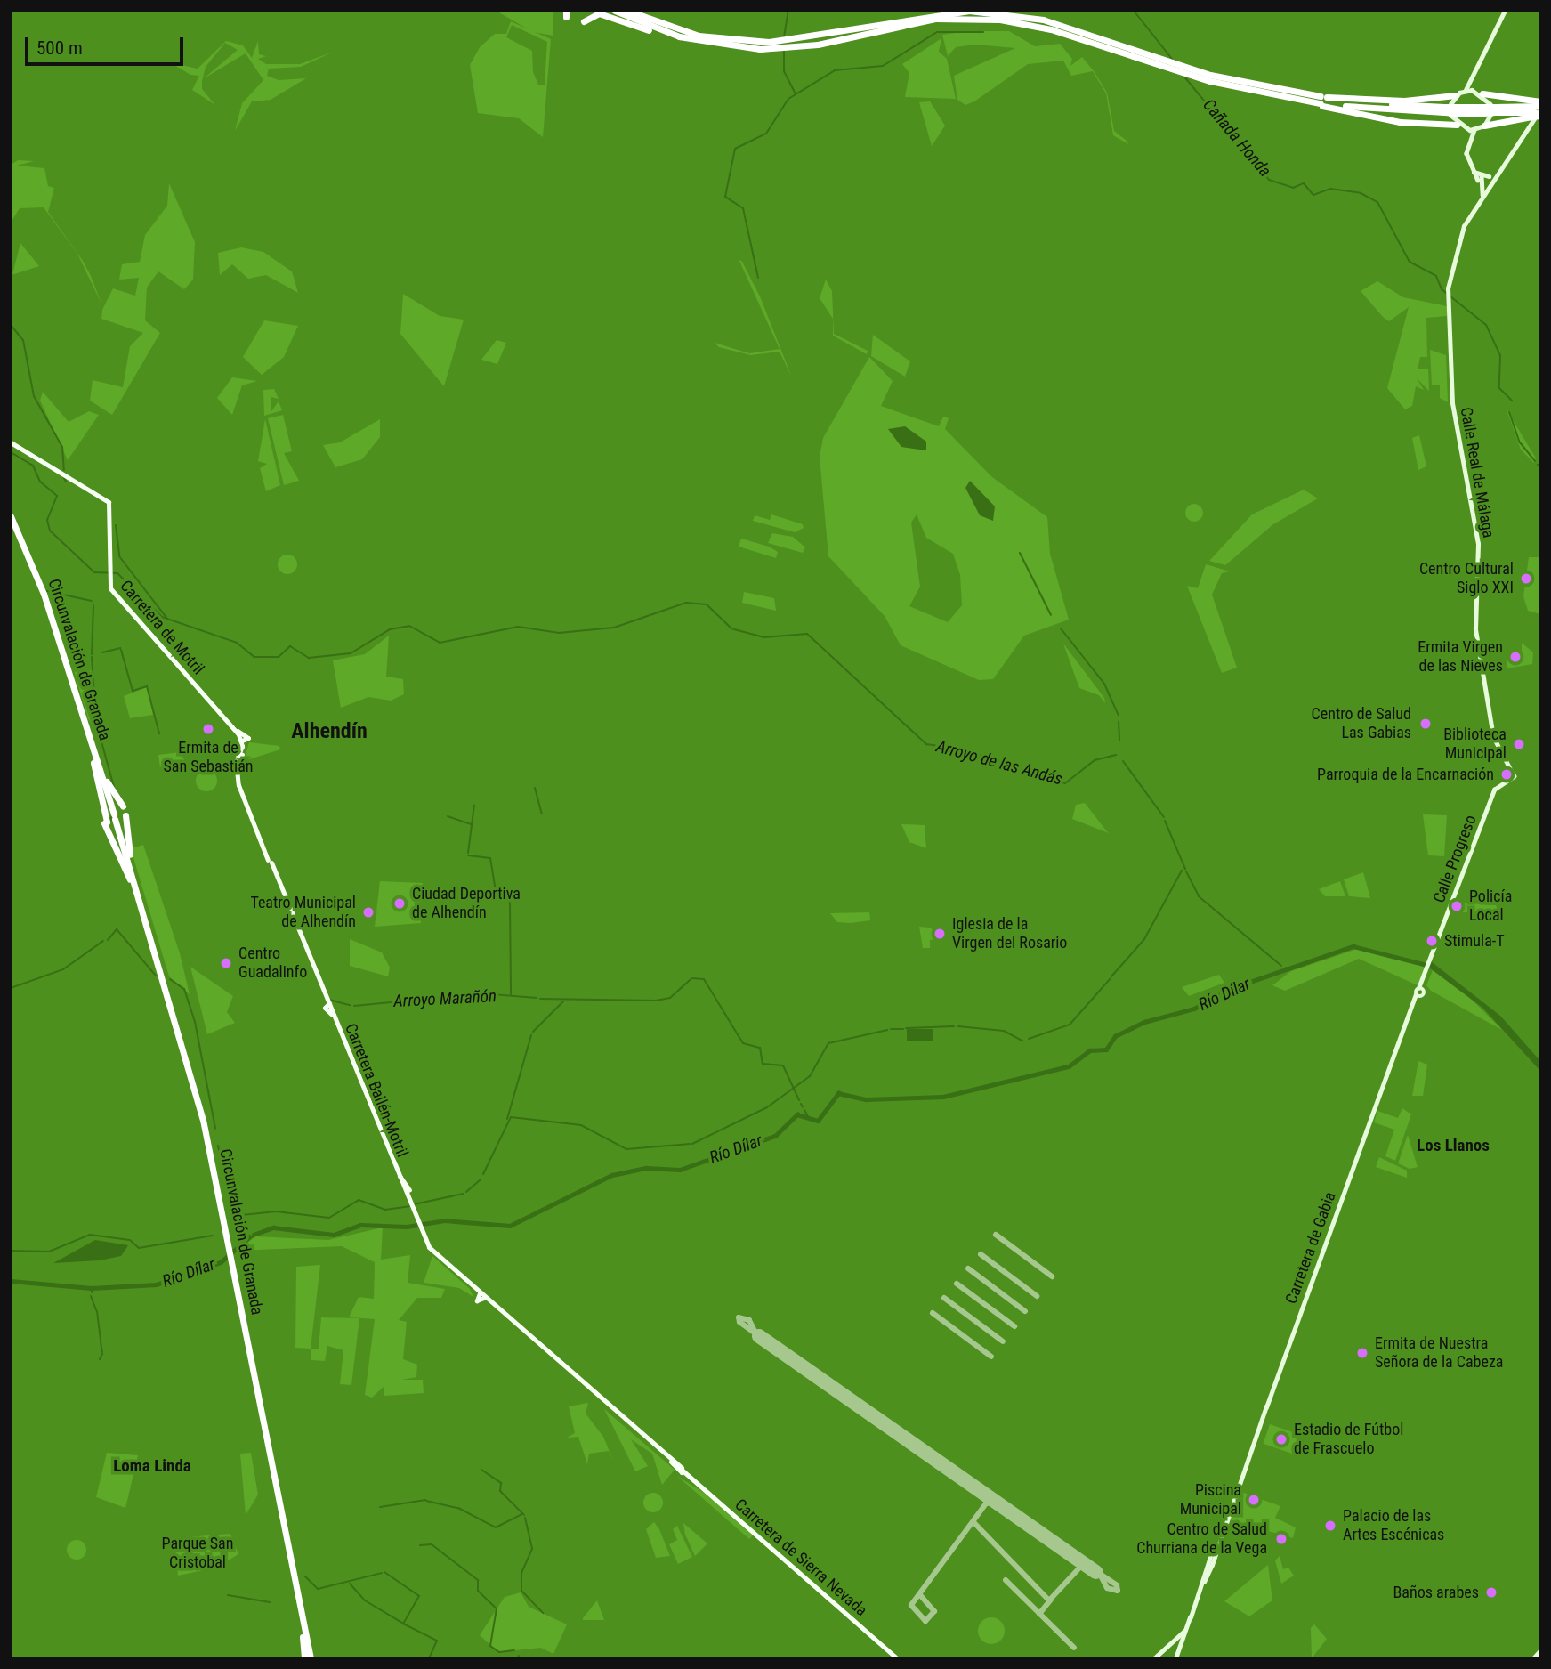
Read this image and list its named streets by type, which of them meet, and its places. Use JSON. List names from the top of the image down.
{
  "streets": {
    "highway": ["Circunvalación de Granada"],
    "main road": [
      "Calle Real de Málaga",
      "Carretera de Motril",
      "Calle Progreso",
      "Carretera Bailén-Motril",
      "Carretera de Gabia",
      "Carretera de Sierra Nevada"
    ]
  },
  "crossings": [
    ["Calle Real de Málaga", "Calle Progreso"],
    ["Carretera de Motril", "Carretera Bailén-Motril"],
    ["Calle Progreso", "Carretera de Gabia"],
    ["Carretera Bailén-Motril", "Carretera de Sierra Nevada"]
  ],
  "districts": ["Alhendín", "Los Llanos", "Loma Linda"],
  "water": [
    "Cañada Honda",
    "Arroyo de las Andás",
    "Río Dílar",
    "Arroyo Marañón"
  ],
  "parks": ["Parque San Cristobal"],
  "places": [
    "Centro Cultural Siglo XXI",
    "Ermita Virgen de las Nieves",
    "Centro de Salud Las Gabias",
    "Ermita de San Sebastián",
    "Biblioteca Municipal",
    "Parroquia de la Encarnación",
    "Ciudad Deportiva de Alhendín",
    "Policía Local",
    "Teatro Municipal de Alhendín",
    "Iglesia de la Virgen del Rosario",
    "Stimula-T",
    "Centro Guadalinfo",
    "Ermita de Nuestra Señora de la Cabeza",
    "Estadio de Fútbol de Frascuelo",
    "Piscina Municipal",
    "Palacio de las Artes Escénicas",
    "Centro de Salud Churriana de la Vega",
    "Baños arabes"
  ],
  "scale_bar": "500 m"
}
